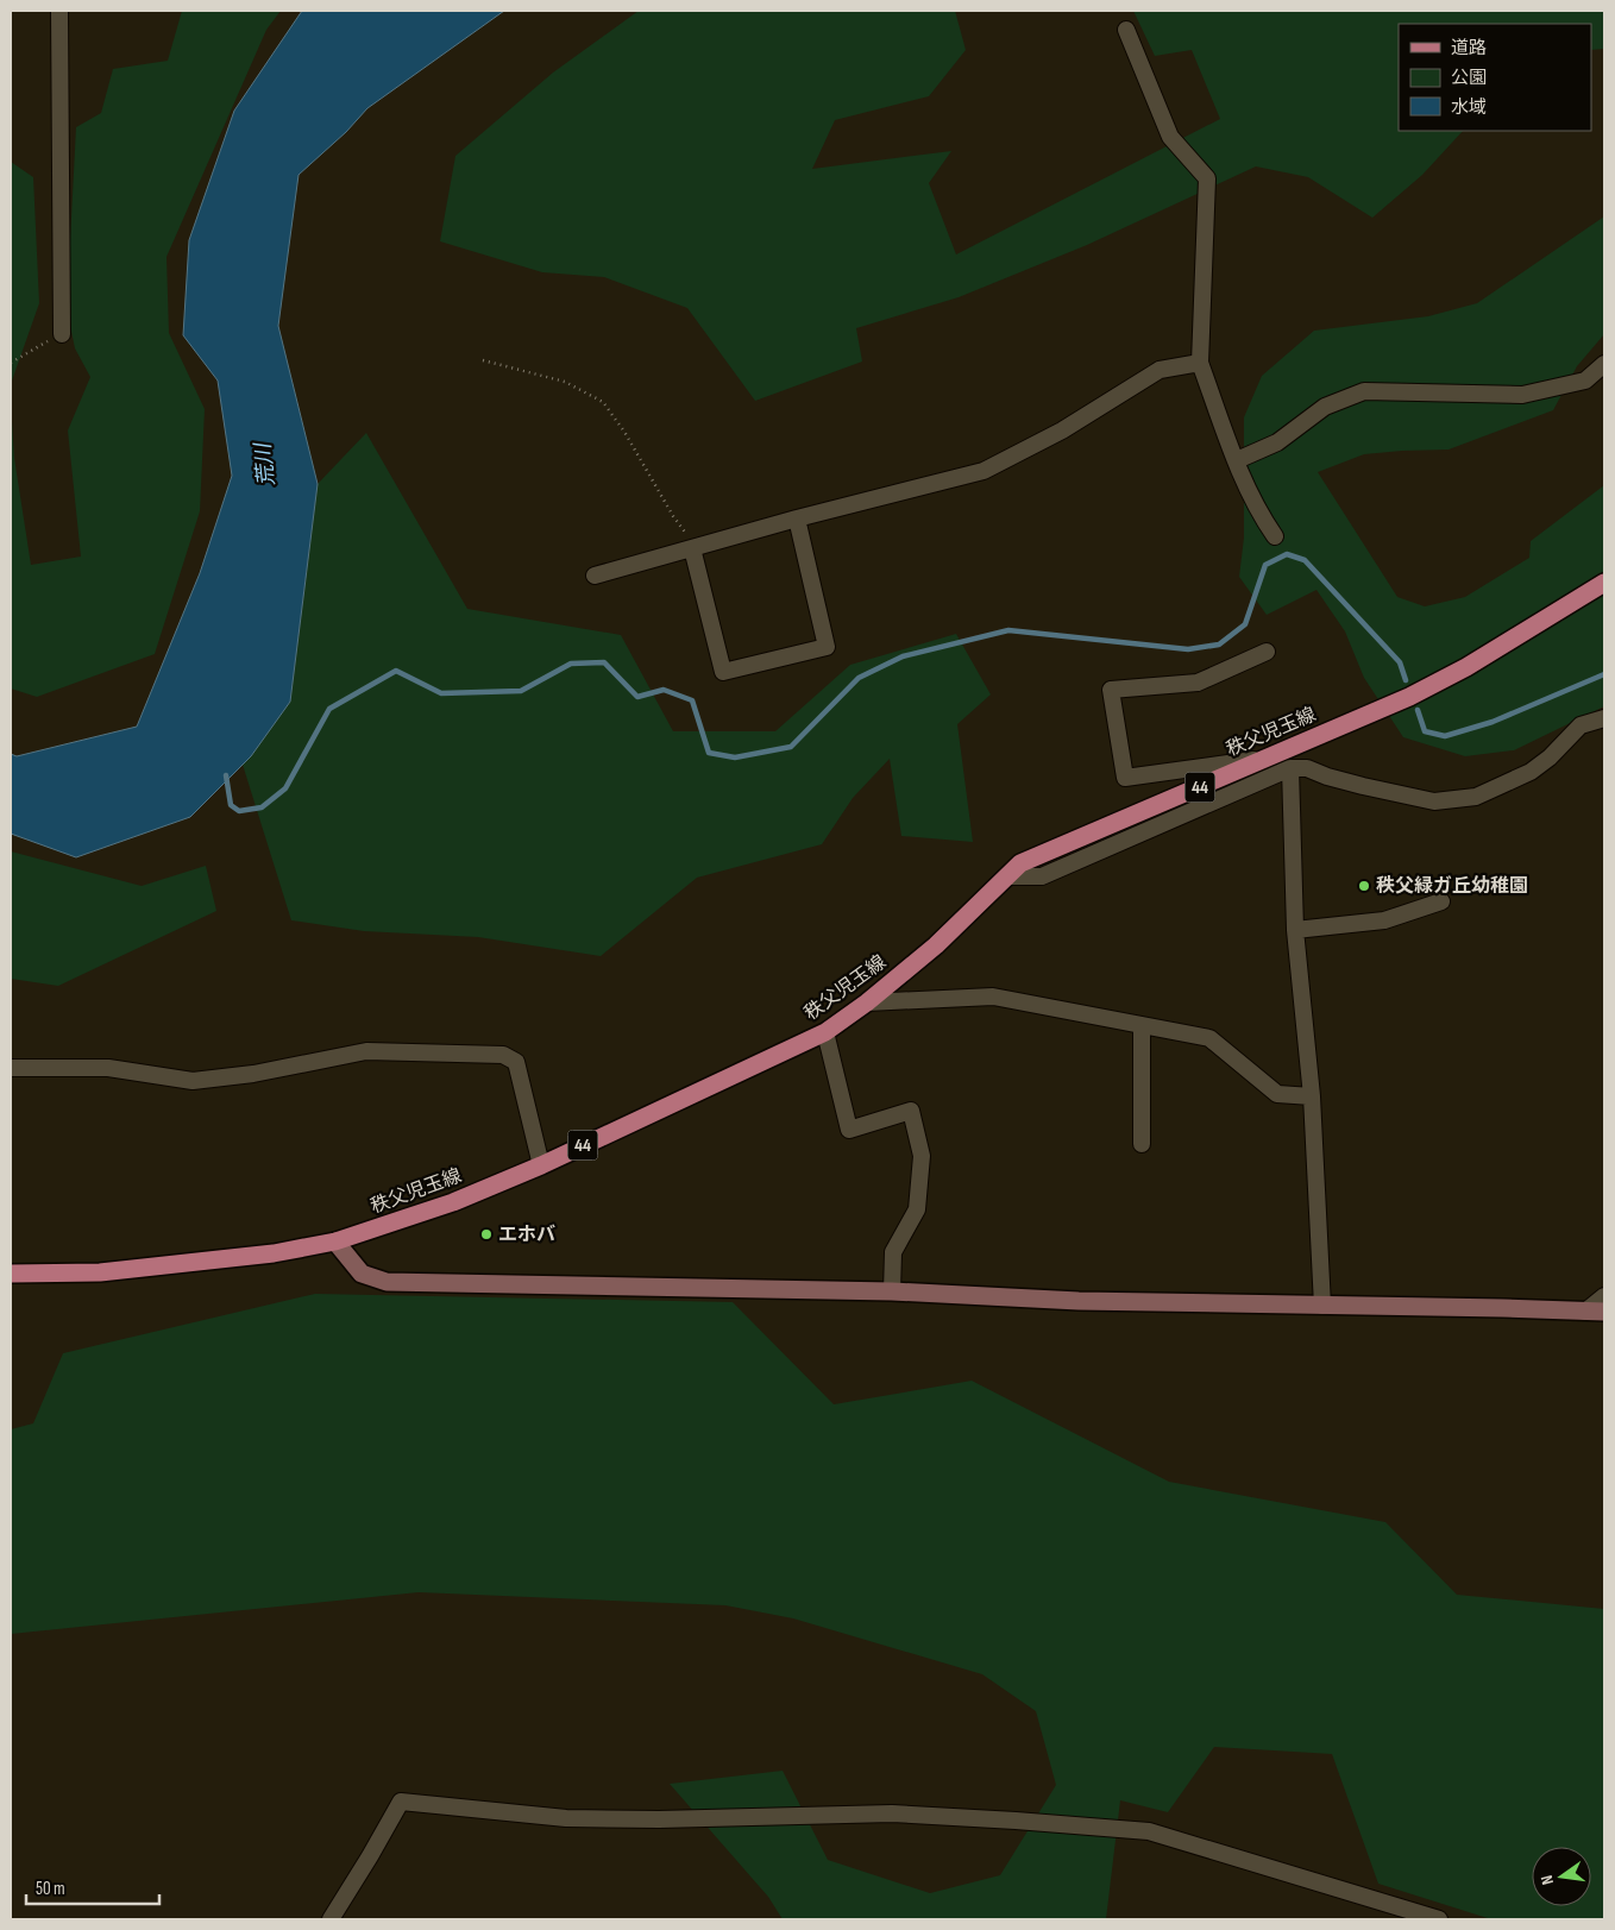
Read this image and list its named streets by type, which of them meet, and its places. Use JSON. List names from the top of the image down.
{
  "streets": {
    "main road": ["秩父児玉線", "44"]
  },
  "water": ["荒川"],
  "places": ["秩父緑ガ丘幼稚園", "エホバ"],
  "legend": ["道路", "公園", "水域"],
  "scale_bar": "50 m",
  "north": "left"
}
